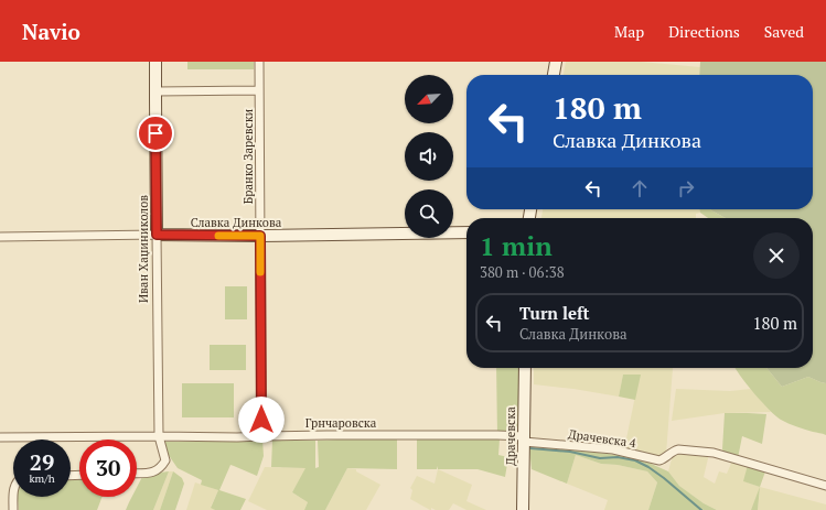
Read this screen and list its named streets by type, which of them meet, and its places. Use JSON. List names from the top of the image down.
{
  "streets": {
    "street": [
      "Бранко Заревски",
      "Славка Динкова",
      "Иван Хаџиниколов",
      "Грнчаровска",
      "Драчевска",
      "Драчевска 4"
    ]
  },
  "crossings": [
    ["Бранко Заревски", "Славка Динкова"],
    ["Бранко Заревски", "Грнчаровска"],
    ["Славка Динкова", "Иван Хаџиниколов"],
    ["Иван Хаџиниколов", "Грнчаровска"],
    ["Грнчаровска", "Драчевска"],
    ["Грнчаровска", "Драчевска 4"],
    ["Драчевска", "Драчевска 4"]
  ],
  "north": "bottom left",
  "page": {
    "header": "Navio",
    "nav": ["Map", "Directions", "Saved"],
    "turn": ["180 m", "Славка Динкова"],
    "heading": ["1 min", "380 m · 06:38"],
    "list": [
      {
        "name": "Turn left",
        "note": "Славка Динкова",
        "value": "180 m"
      }
    ],
    "speed": "29 km/h",
    "limit": "30"
  }
}
